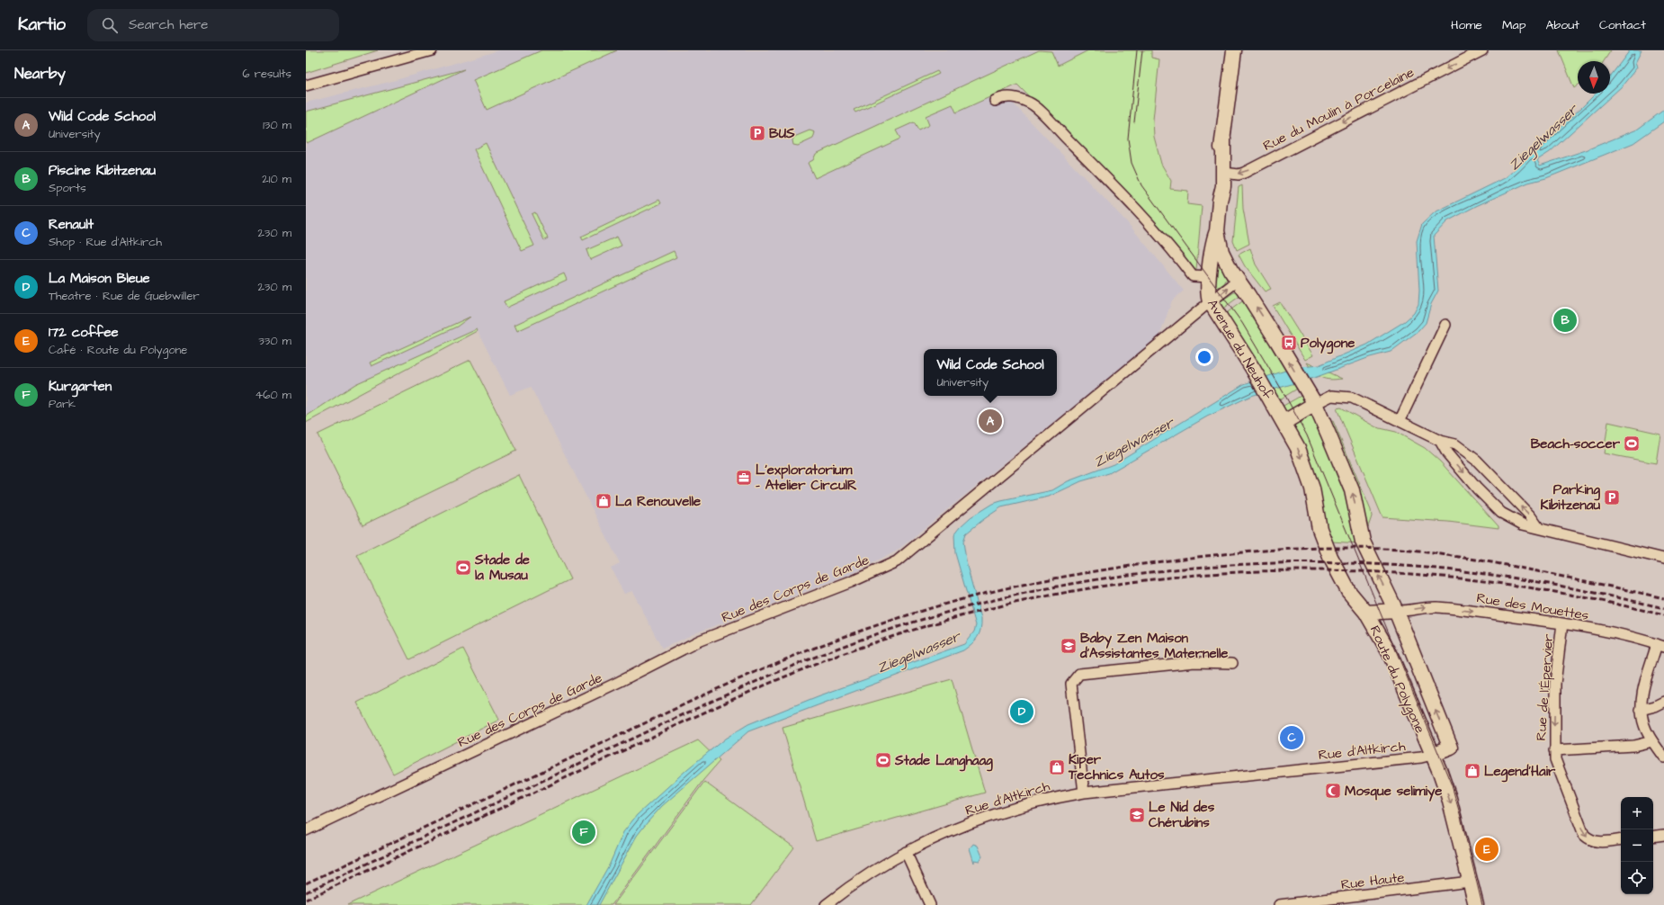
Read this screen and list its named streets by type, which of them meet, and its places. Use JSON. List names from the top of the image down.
{
  "streets": {
    "street": [
      "Rue du Moulin à Porcelaine",
      "Avenue du Neuhof",
      "Rue des Corps de Garde",
      "Rue des Mouettes",
      "Route du Polygone",
      "Rue de l'Épervier",
      "Rue d'Altkirch",
      "Rue Haute"
    ]
  },
  "crossings": [
    ["Rue du Moulin à Porcelaine", "Avenue du Neuhof"],
    ["Avenue du Neuhof", "Rue des Corps de Garde"],
    ["Avenue du Neuhof", "Route du Polygone"],
    ["Rue des Mouettes", "Route du Polygone"],
    ["Rue des Mouettes", "Rue de l'Épervier"],
    ["Route du Polygone", "Rue d'Altkirch"],
    ["Route du Polygone", "Rue Haute"]
  ],
  "one_way": ["Rue du Moulin à Porcelaine", "Rue des Mouettes", "Rue de l'Épervier"],
  "water": ["Ziegelwasser"],
  "places": {
    "parking": ["BUS", "Parking Kibitzenau"],
    "bus stop": ["Polygone"],
    "sports": ["Beach-soccer", "Stade de la Musau", "Stade Langhaag"],
    "office": ["L'exploratorium - Atelier CirculR"],
    "shop": ["La Renouvelle", "Kiper Technics Autos", "Legend'Hair"],
    "school or university": ["Baby Zen Maison d'Assistantes Maternelle", "Le Nid des Chérubins"],
    "mosque": ["Mosque selimiye"]
  },
  "north": "bottom",
  "page": {
    "header": "Kartio",
    "search": "Search here",
    "nav": [
      "Home",
      "Map",
      "About",
      "Contact"
    ],
    "heading": ["Nearby", "6 results"],
    "list": [
      {
        "mark": "A",
        "name": "Wild Code School",
        "note": "University",
        "value": "130 m"
      },
      {
        "mark": "B",
        "name": "Piscine Kibitzenau",
        "note": "Sports",
        "value": "210 m"
      },
      {
        "mark": "C",
        "name": "Renault",
        "note": "Shop · Rue d'Altkirch",
        "value": "230 m"
      },
      {
        "mark": "D",
        "name": "La Maison Bleue",
        "note": "Theatre · Rue de Guebwiller",
        "value": "230 m"
      },
      {
        "mark": "E",
        "name": "172 coffee",
        "note": "Café · Route du Polygone",
        "value": "330 m"
      },
      {
        "mark": "F",
        "name": "Kurgarten",
        "note": "Park",
        "value": "460 m"
      }
    ],
    "pins": [
      "B",
      "A",
      "D",
      "C",
      "F",
      "E"
    ],
    "popup": ["Wild Code School", "University"],
    "map_buttons": ["+", "−"]
  }
}
